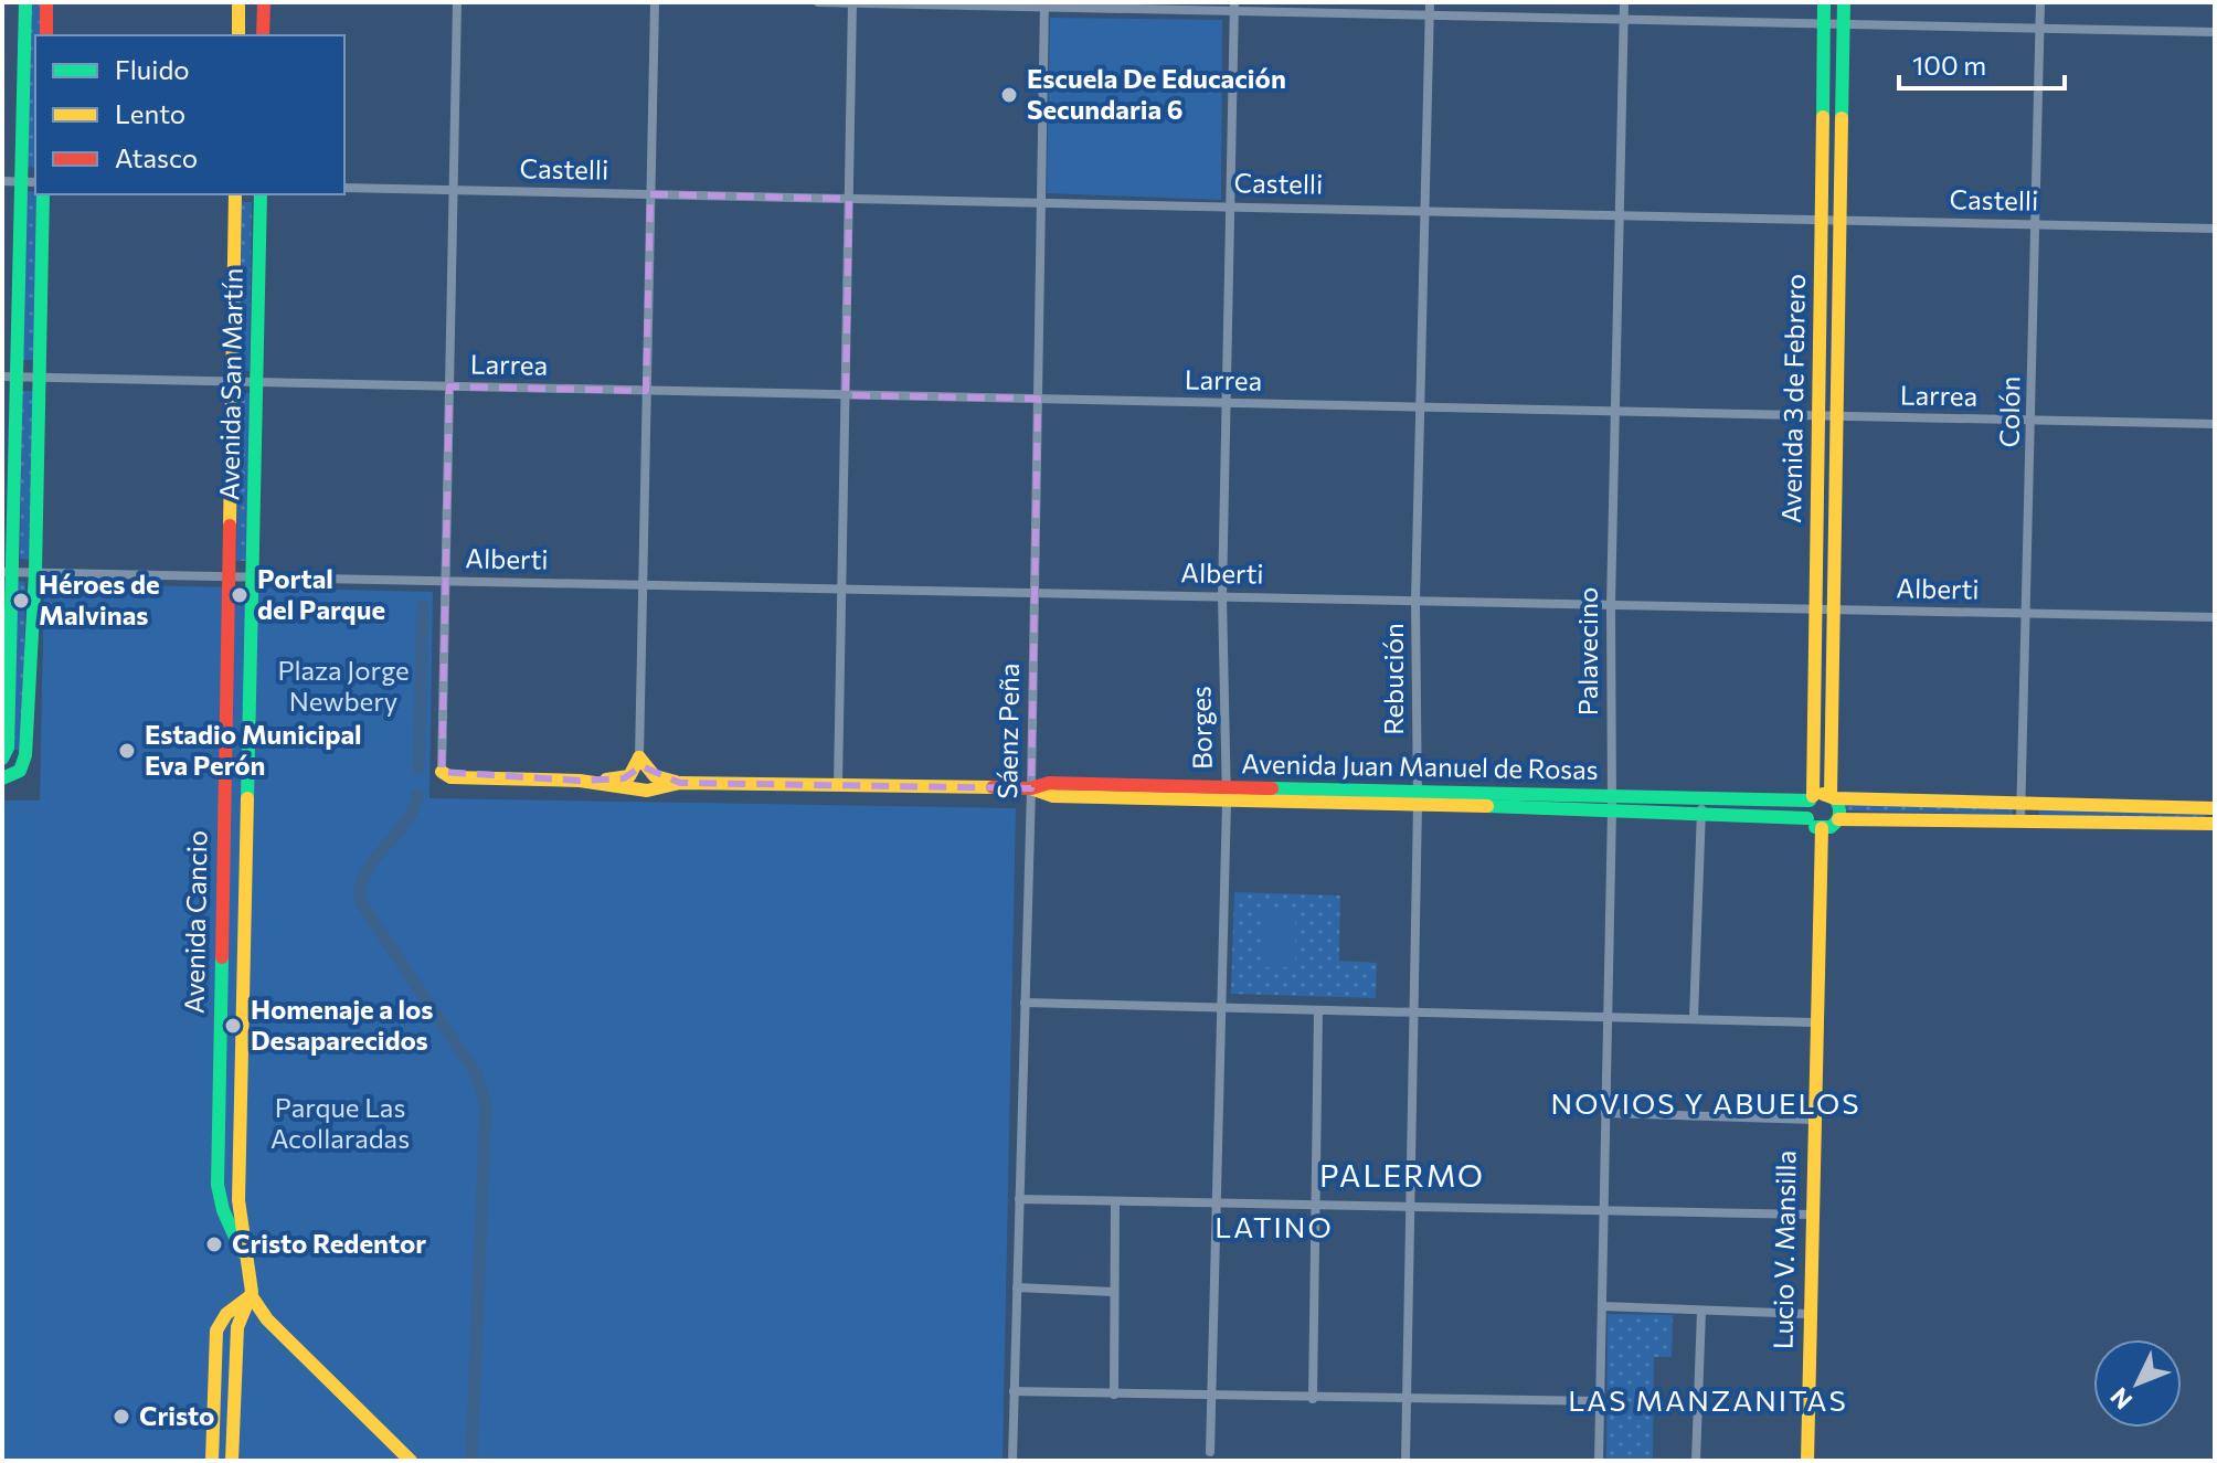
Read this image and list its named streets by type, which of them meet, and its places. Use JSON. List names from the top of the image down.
{
  "streets": {
    "street": [
      "Castelli",
      "Larrea",
      "Avenida San Martín",
      "Avenida 3 de Febrero",
      "Colón",
      "Alberti",
      "Palavecino",
      "Rebución",
      "Borges",
      "Sáenz Peña",
      "Avenida Juan Manuel de Rosas",
      "Avenida Cancio",
      "Lucio V. Mansilla"
    ]
  },
  "crossings": [
    ["Castelli", "Avenida 3 de Febrero"],
    ["Castelli", "Colón"],
    ["Castelli", "Palavecino"],
    ["Castelli", "Rebución"],
    ["Castelli", "Borges"],
    ["Castelli", "Sáenz Peña"],
    ["Larrea", "Avenida San Martín"],
    ["Larrea", "Avenida 3 de Febrero"],
    ["Larrea", "Colón"],
    ["Larrea", "Palavecino"],
    ["Larrea", "Rebución"],
    ["Larrea", "Borges"],
    ["Larrea", "Sáenz Peña"],
    ["Avenida San Martín", "Alberti"],
    ["Avenida San Martín", "Avenida Cancio"],
    ["Avenida 3 de Febrero", "Alberti"],
    ["Avenida 3 de Febrero", "Avenida Juan Manuel de Rosas"],
    ["Avenida 3 de Febrero", "Lucio V. Mansilla"],
    ["Colón", "Alberti"],
    ["Alberti", "Palavecino"],
    ["Alberti", "Rebución"],
    ["Alberti", "Borges"],
    ["Alberti", "Sáenz Peña"],
    ["Alberti", "Avenida Cancio"],
    ["Palavecino", "Avenida Juan Manuel de Rosas"],
    ["Rebución", "Avenida Juan Manuel de Rosas"],
    ["Borges", "Avenida Juan Manuel de Rosas"],
    ["Sáenz Peña", "Avenida Juan Manuel de Rosas"],
    ["Avenida Juan Manuel de Rosas", "Lucio V. Mansilla"]
  ],
  "districts": [
    "NOVIOS Y ABUELOS",
    "PALERMO",
    "LATINO",
    "LAS MANZANITAS"
  ],
  "parks": ["Plaza Jorge Newbery", "Parque Las Acollaradas"],
  "places": [
    "Escuela De Educación Secundaria 6",
    "Portal del Parque",
    "Héroes de Malvinas",
    "Estadio Municipal Eva Perón",
    "Homenaje a los Desaparecidos",
    "Cristo Redentor",
    "Cristo"
  ],
  "legend": ["Fluido", "Lento", "Atasco"],
  "scale_bar": "100 m",
  "north": "bottom left"
}
